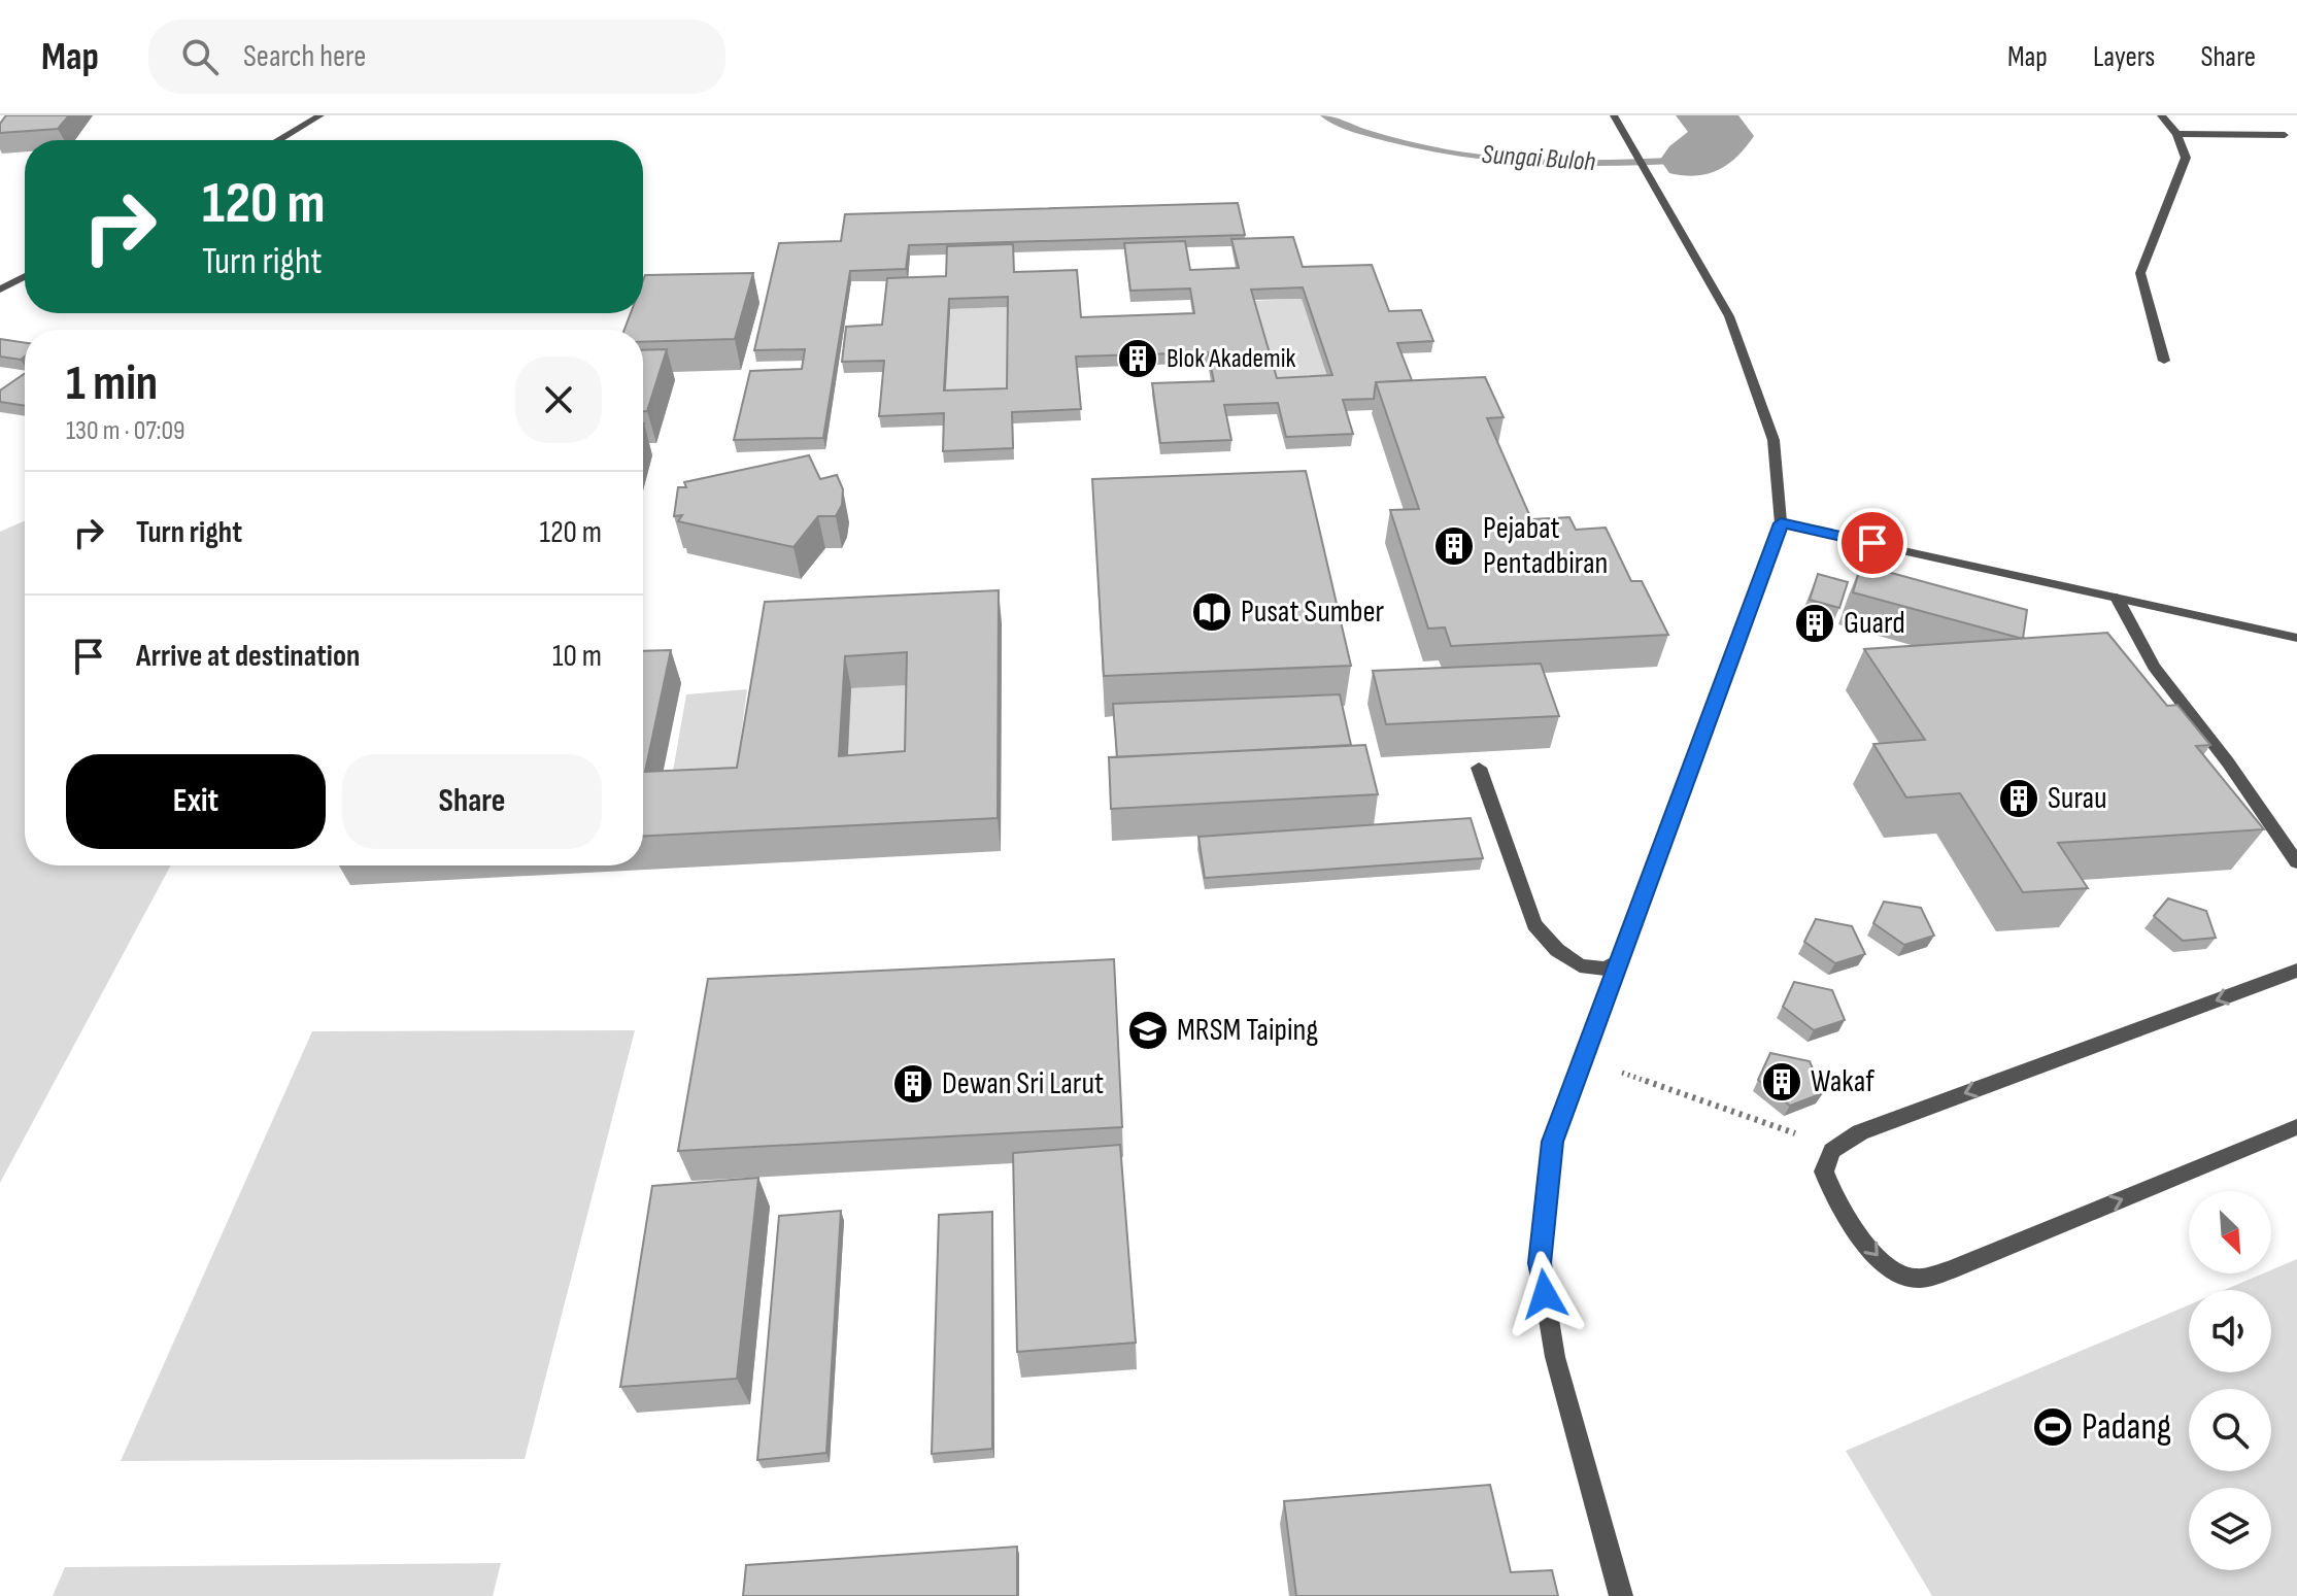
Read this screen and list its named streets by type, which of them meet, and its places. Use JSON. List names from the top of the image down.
{
  "water": ["Sungai Buloh"],
  "places": {
    "building": [
      "Blok Akademik",
      "Pejabat Pentadbiran",
      "Guard",
      "Surau",
      "Wakaf",
      "Dewan Sri Larut"
    ],
    "library": ["Pusat Sumber"],
    "school or university": ["MRSM Taiping"],
    "sports": ["Padang"]
  },
  "north": "bottom right",
  "page": {
    "header": "Map",
    "search": "Search here",
    "nav": ["Map", "Layers", "Share"],
    "turn": ["120 m", "Turn right"],
    "heading": ["1 min", "130 m · 07:09"],
    "list": [
      {
        "name": "Turn right",
        "value": "120 m"
      },
      {
        "name": "Arrive at destination",
        "value": "10 m"
      }
    ],
    "buttons": ["Exit", "Share"]
  }
}
